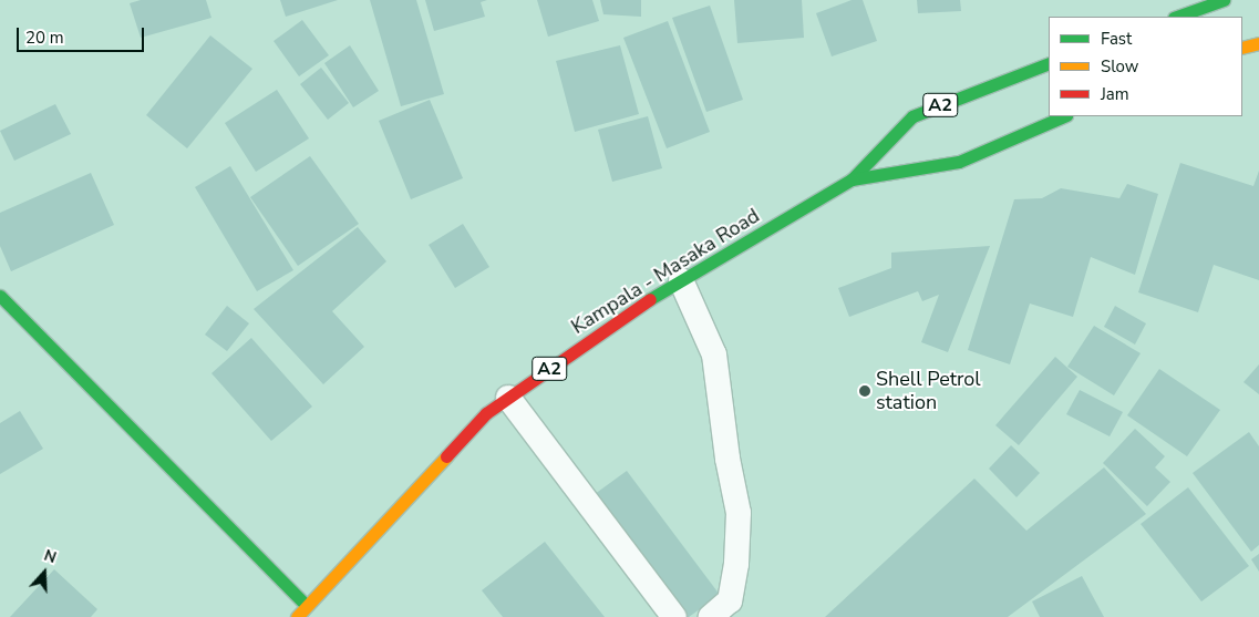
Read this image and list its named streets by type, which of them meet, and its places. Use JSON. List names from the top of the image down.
{
  "streets": {
    "main road": ["A2", "Kampala - Masaka Road"]
  },
  "places": ["Shell Petrol station"],
  "legend": ["Fast", "Slow", "Jam"],
  "scale_bar": "20 m",
  "north": "top"
}
